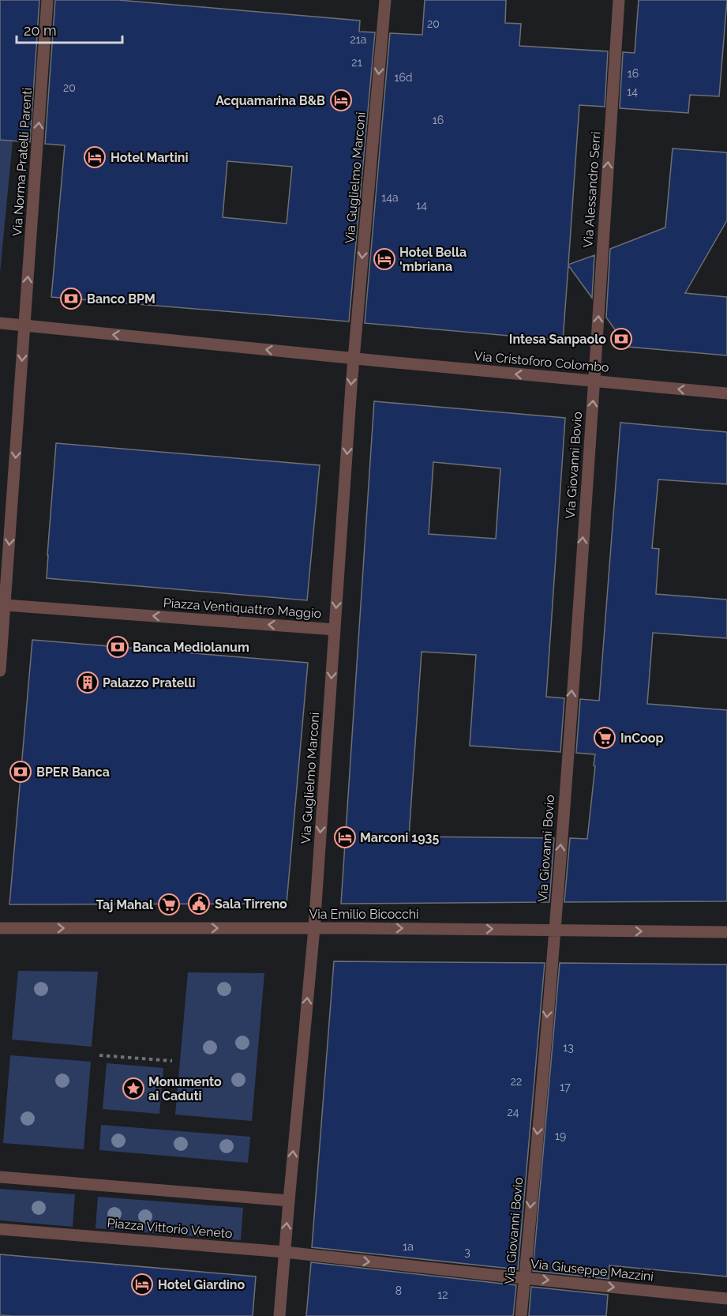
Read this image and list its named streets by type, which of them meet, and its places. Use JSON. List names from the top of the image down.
{
  "streets": {
    "street": [
      "Via Norma Pratelli Parenti",
      "Via Guglielmo Marconi",
      "Via Alessandro Serri",
      "Via Cristoforo Colombo",
      "Via Giovanni Bovio",
      "Piazza Ventiquattro Maggio",
      "Via Emilio Bicocchi",
      "Piazza Vittorio Veneto",
      "Via Giuseppe Mazzini"
    ]
  },
  "crossings": [
    ["Via Guglielmo Marconi", "Via Cristoforo Colombo"],
    ["Via Guglielmo Marconi", "Piazza Ventiquattro Maggio"],
    ["Via Guglielmo Marconi", "Via Emilio Bicocchi"],
    ["Via Alessandro Serri", "Via Cristoforo Colombo"],
    ["Via Alessandro Serri", "Via Giovanni Bovio"],
    ["Via Cristoforo Colombo", "Via Giovanni Bovio"],
    ["Via Cristoforo Colombo", "Piazza Ventiquattro Maggio"],
    ["Via Giovanni Bovio", "Via Emilio Bicocchi"],
    ["Via Giovanni Bovio", "Via Giuseppe Mazzini"],
    ["Piazza Vittorio Veneto", "Via Giuseppe Mazzini"]
  ],
  "one_way": [
    "Via Norma Pratelli Parenti",
    "Via Guglielmo Marconi",
    "Via Alessandro Serri",
    "Via Cristoforo Colombo",
    "Via Emilio Bicocchi",
    "Via Giuseppe Mazzini"
  ],
  "places": {
    "hotel": [
      "Acquamarina B&B",
      "Hotel Martini",
      "Hotel Bella 'mbriana",
      "Marconi 1935",
      "Hotel Giardino"
    ],
    "bank": [
      "Banco BPM",
      "Intesa Sanpaolo",
      "Banca Mediolanum",
      "BPER Banca"
    ],
    "building": ["Palazzo Pratelli"],
    "supermarket": ["InCoop", "Taj Mahal"],
    "public building": ["Sala Tirreno"],
    "place": ["Monumento ai Caduti"]
  },
  "house_numbers": [
    "20",
    "21a",
    "21",
    "16",
    "16d",
    "20",
    "14",
    "16",
    "14a",
    "14",
    "13",
    "22",
    "17",
    "24",
    "19",
    "1a",
    "3",
    "8",
    "12"
  ],
  "scale_bar": "20 m"
}
